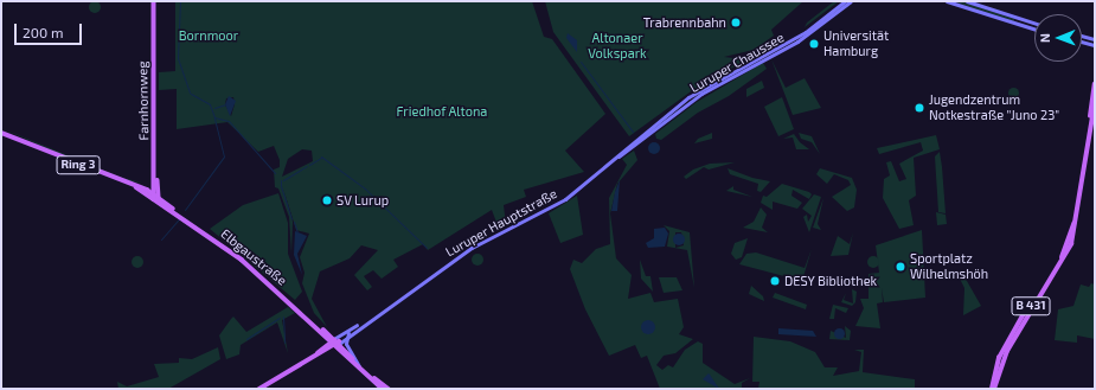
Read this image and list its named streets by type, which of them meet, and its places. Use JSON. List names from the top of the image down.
{
  "streets": {
    "main road": [
      "Luruper Chaussee",
      "Farnhornweg",
      "Ring 3",
      "Luruper Hauptstraße",
      "Elbgaustraße",
      "B 431"
    ]
  },
  "crossings": [
    ["Luruper Chaussee", "Luruper Hauptstraße"],
    ["Farnhornweg", "Elbgaustraße"],
    ["Luruper Hauptstraße", "Elbgaustraße"]
  ],
  "parks": ["Bornmoor", "Altonaer Volkspark", "Friedhof Altona"],
  "places": [
    "Trabrennbahn",
    "Universität Hamburg",
    "Jugendzentrum Notkestraße \"Juno 23\"",
    "SV Lurup",
    "Sportplatz Wilhelmshöh",
    "DESY Bibliothek"
  ],
  "scale_bar": "200 m",
  "north": "left"
}
